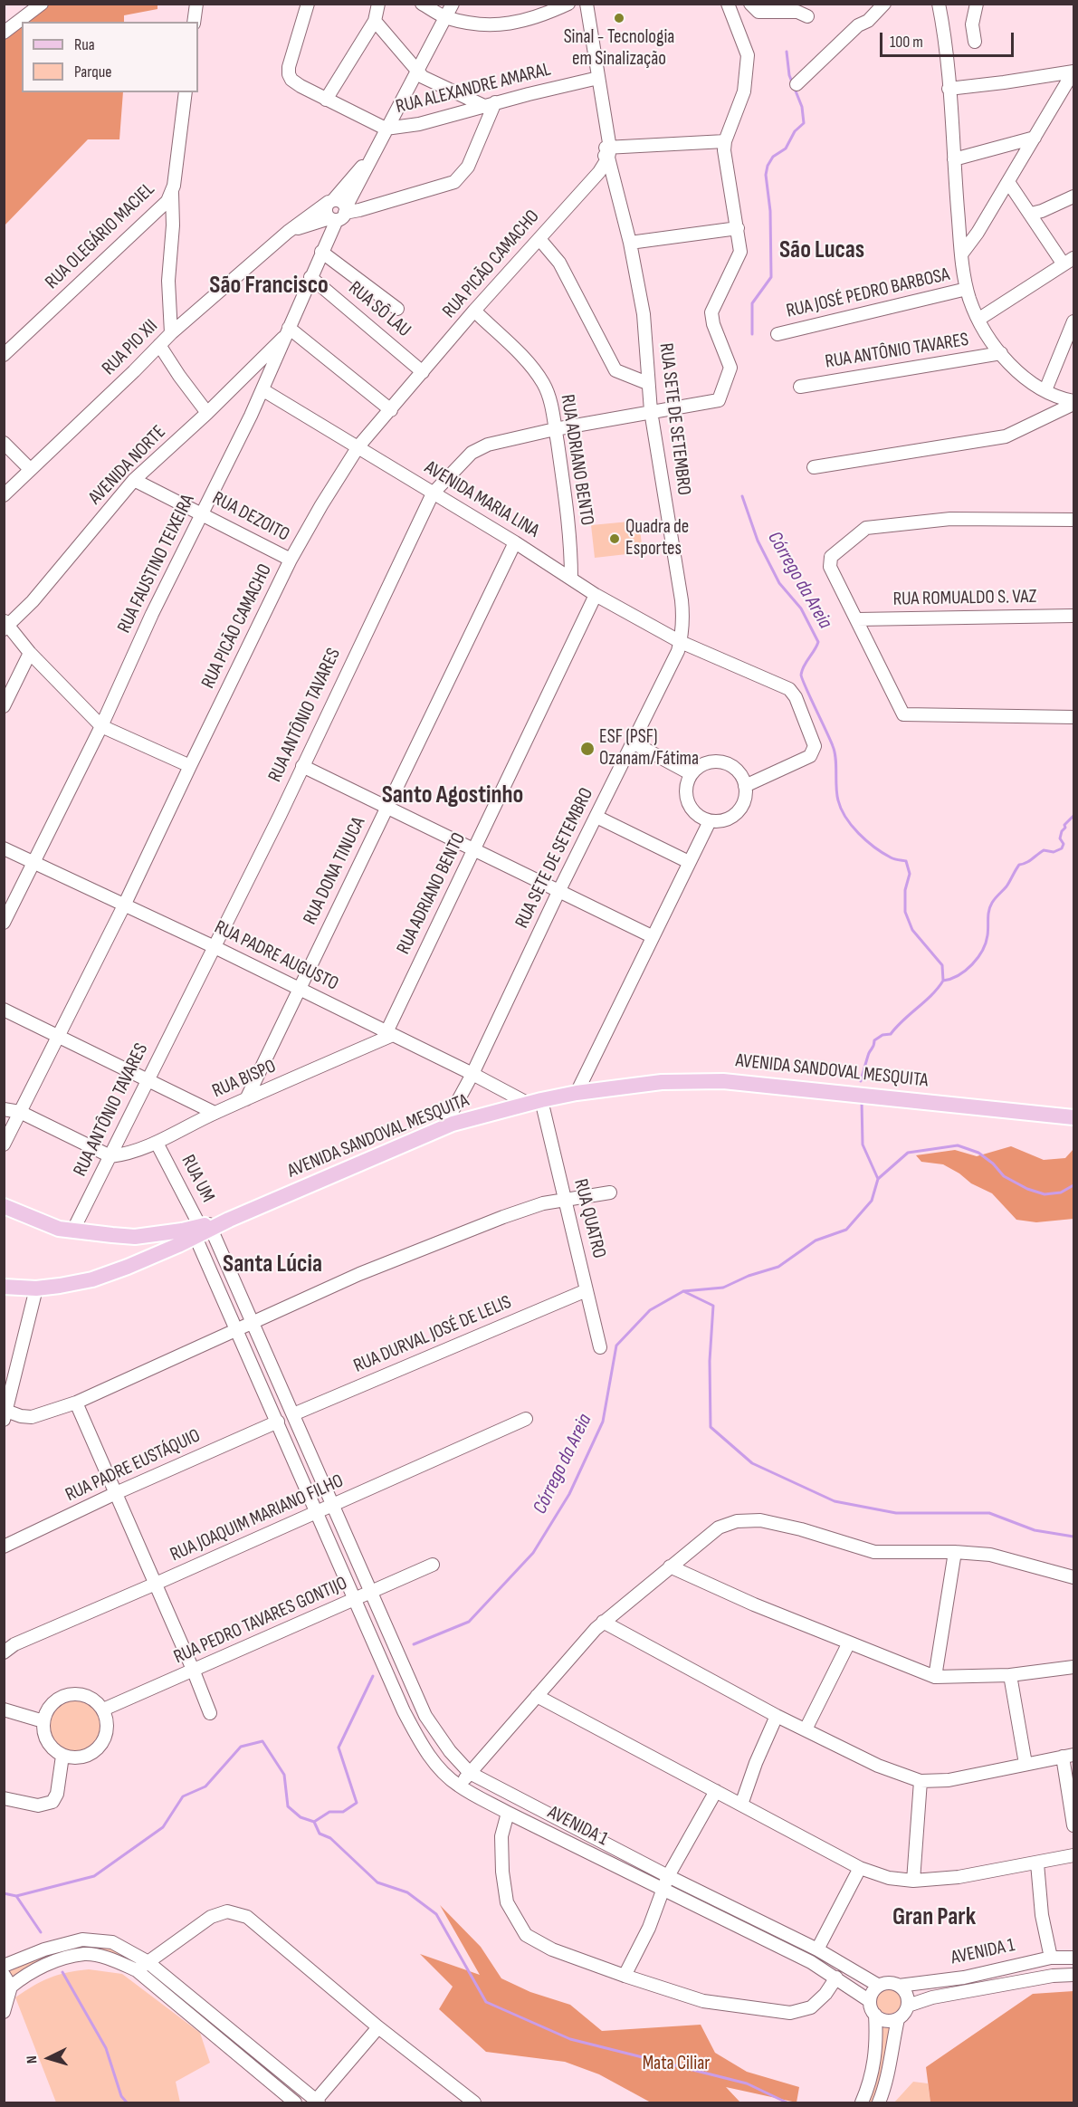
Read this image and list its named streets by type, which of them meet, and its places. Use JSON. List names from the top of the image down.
{
  "streets": {
    "main road": ["AVENIDA SANDOVAL MESQUITA"],
    "street": [
      "RUA ALEXANDRE AMARAL",
      "RUA OLEGÁRIO MACIEL",
      "RUA PICÃO CAMACHO",
      "RUA JOSÉ PEDRO BARBOSA",
      "RUA SÔ LAU",
      "RUA PIO XII",
      "RUA ANTÔNIO TAVARES",
      "RUA SETE DE SETEMBRO",
      "RUA ADRIANO BENTO",
      "AVENIDA NORTE",
      "AVENIDA MARIA LINA",
      "RUA DEZOITO",
      "RUA FAUSTINO TEIXEIRA",
      "RUA ROMUALDO S. VAZ",
      "RUA DONA TINUCA",
      "RUA PADRE AUGUSTO",
      "RUA BISPO",
      "RUA UM",
      "RUA QUATRO",
      "RUA DURVAL JOSÉ DE LELIS",
      "RUA PADRE EUSTÁQUIO",
      "RUA JOAQUIM MARIANO FILHO",
      "RUA PEDRO TAVARES GONTIJO",
      "AVENIDA 1"
    ]
  },
  "crossings": [
    ["RUA ALEXANDRE AMARAL", "RUA PIO XII"],
    ["RUA ALEXANDRE AMARAL", "RUA SETE DE SETEMBRO"],
    ["RUA ALEXANDRE AMARAL", "RUA FAUSTINO TEIXEIRA"],
    ["RUA PICÃO CAMACHO", "RUA SÔ LAU"],
    ["RUA PICÃO CAMACHO", "RUA SETE DE SETEMBRO"],
    ["RUA PICÃO CAMACHO", "RUA ADRIANO BENTO"],
    ["RUA PICÃO CAMACHO", "AVENIDA MARIA LINA"],
    ["RUA PICÃO CAMACHO", "RUA DEZOITO"],
    ["RUA PICÃO CAMACHO", "RUA PADRE AUGUSTO"],
    ["RUA SÔ LAU", "RUA FAUSTINO TEIXEIRA"],
    ["RUA PIO XII", "RUA FAUSTINO TEIXEIRA"],
    ["RUA ANTÔNIO TAVARES", "RUA SETE DE SETEMBRO"],
    ["RUA ANTÔNIO TAVARES", "RUA ADRIANO BENTO"],
    ["RUA ANTÔNIO TAVARES", "AVENIDA MARIA LINA"],
    ["RUA ANTÔNIO TAVARES", "RUA PADRE AUGUSTO"],
    ["RUA ANTÔNIO TAVARES", "RUA BISPO"],
    ["RUA SETE DE SETEMBRO", "AVENIDA MARIA LINA"],
    ["RUA SETE DE SETEMBRO", "RUA PADRE AUGUSTO"],
    ["RUA SETE DE SETEMBRO", "AVENIDA SANDOVAL MESQUITA"],
    ["RUA ADRIANO BENTO", "AVENIDA MARIA LINA"],
    ["RUA ADRIANO BENTO", "RUA PADRE AUGUSTO"],
    ["RUA ADRIANO BENTO", "RUA BISPO"],
    ["AVENIDA NORTE", "RUA DEZOITO"],
    ["AVENIDA NORTE", "RUA FAUSTINO TEIXEIRA"],
    ["AVENIDA MARIA LINA", "RUA FAUSTINO TEIXEIRA"],
    ["AVENIDA MARIA LINA", "RUA DONA TINUCA"],
    ["RUA DEZOITO", "RUA FAUSTINO TEIXEIRA"],
    ["RUA FAUSTINO TEIXEIRA", "RUA PADRE AUGUSTO"],
    ["RUA DONA TINUCA", "RUA PADRE AUGUSTO"],
    ["RUA DONA TINUCA", "RUA BISPO"],
    ["RUA PADRE AUGUSTO", "AVENIDA SANDOVAL MESQUITA"],
    ["RUA PADRE AUGUSTO", "RUA BISPO"],
    ["RUA PADRE AUGUSTO", "RUA QUATRO"],
    ["AVENIDA SANDOVAL MESQUITA", "RUA UM"],
    ["AVENIDA SANDOVAL MESQUITA", "RUA QUATRO"],
    ["AVENIDA SANDOVAL MESQUITA", "AVENIDA 1"],
    ["RUA BISPO", "RUA UM"],
    ["RUA UM", "AVENIDA 1"],
    ["RUA QUATRO", "RUA DURVAL JOSÉ DE LELIS"],
    ["RUA DURVAL JOSÉ DE LELIS", "AVENIDA 1"],
    ["RUA PADRE EUSTÁQUIO", "AVENIDA 1"],
    ["RUA JOAQUIM MARIANO FILHO", "AVENIDA 1"],
    ["RUA PEDRO TAVARES GONTIJO", "AVENIDA 1"]
  ],
  "districts": [
    "São Lucas",
    "São Francisco",
    "Santo Agostinho",
    "Santa Lúcia",
    "Gran Park"
  ],
  "water": ["Córrego da Areia"],
  "parks": ["Mata Ciliar"],
  "places": ["Sinal - Tecnologia em Sinalização", "Quadra de Esportes", "ESF (PSF) Ozanam/Fátima"],
  "legend": ["Rua", "Parque"],
  "scale_bar": "100 m",
  "north": "left"
}
